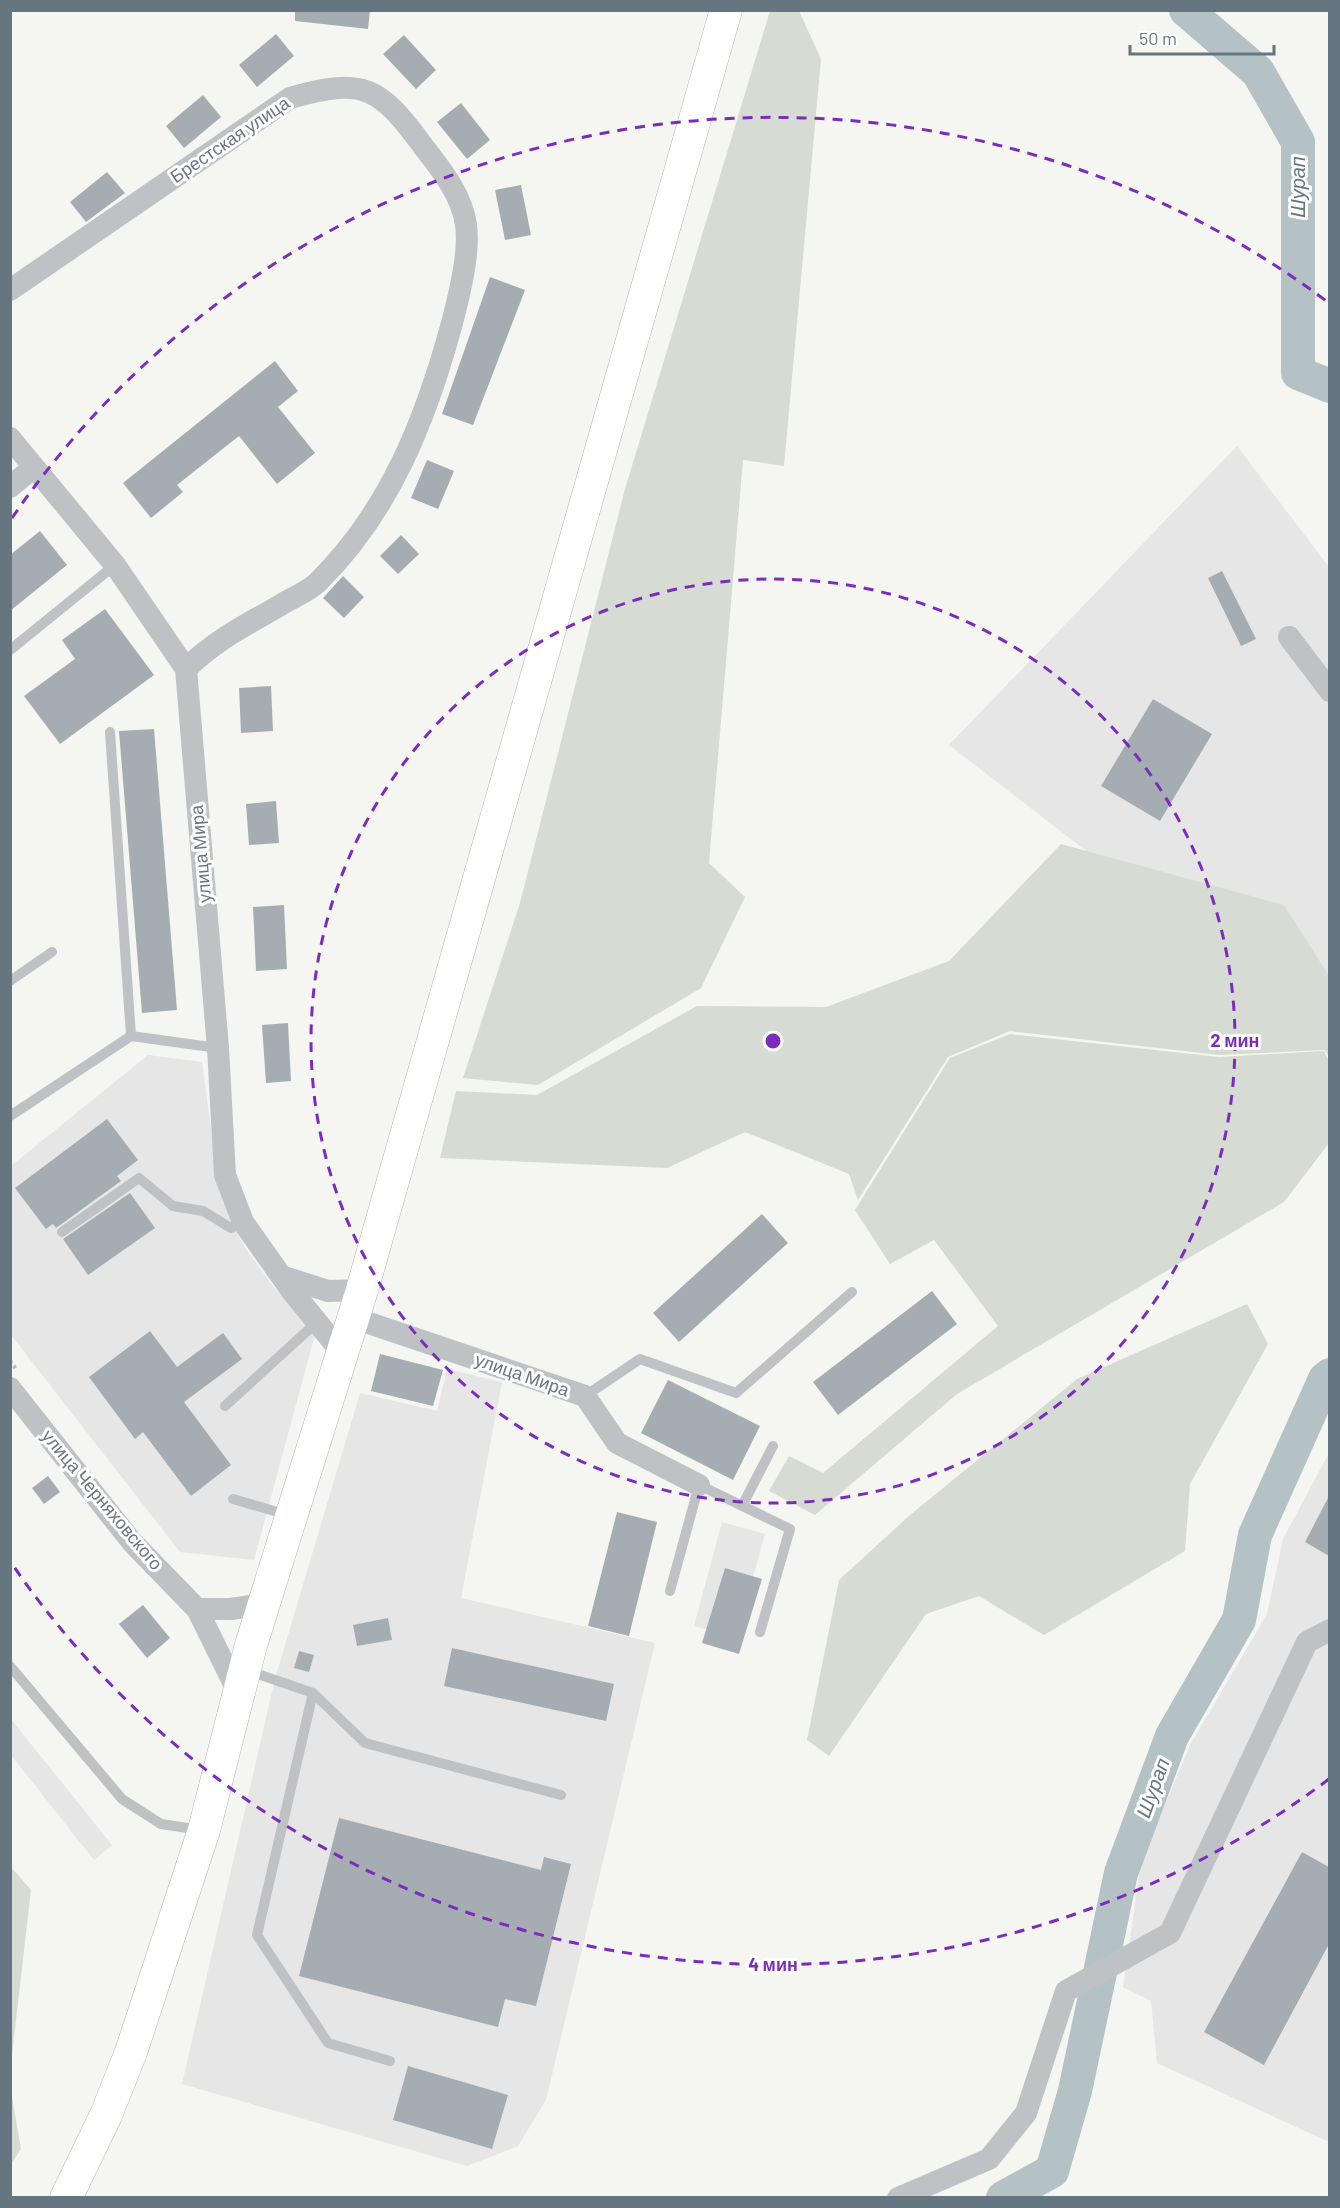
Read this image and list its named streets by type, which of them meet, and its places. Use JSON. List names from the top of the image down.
{
  "streets": {
    "street": ["Брестская улица", "улица Мира", "улица Черняховского"]
  },
  "crossings": [
    ["Брестская улица", "улица Мира"]
  ],
  "water": ["Шурап"],
  "scale_bar": "50 m",
  "rings": ["2 мин", "4 мин"]
}
